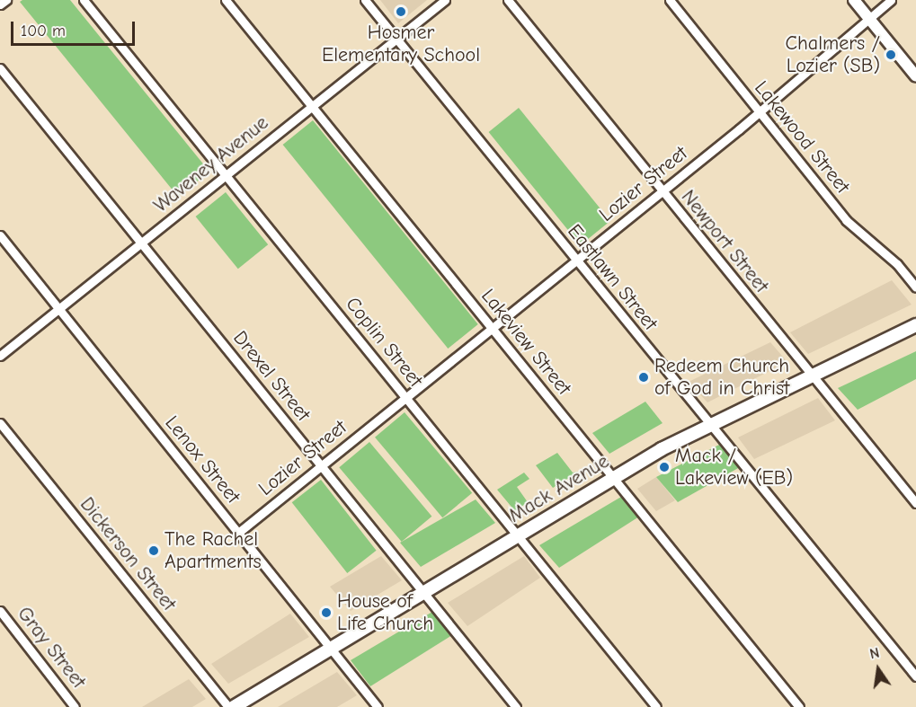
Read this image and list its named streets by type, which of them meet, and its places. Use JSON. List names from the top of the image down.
{
  "streets": {
    "main road": ["Mack Avenue"],
    "street": [
      "Lakewood Street",
      "Waveney Avenue",
      "Lozier Street",
      "Newport Street",
      "Eastlawn Street",
      "Coplin Street",
      "Lakeview Street",
      "Drexel Street",
      "Lenox Street",
      "Dickerson Street",
      "Gray Street"
    ]
  },
  "crossings": [
    ["Lakewood Street", "Lozier Street"],
    ["Waveney Avenue", "Eastlawn Street"],
    ["Waveney Avenue", "Coplin Street"],
    ["Waveney Avenue", "Lakeview Street"],
    ["Waveney Avenue", "Drexel Street"],
    ["Waveney Avenue", "Lenox Street"],
    ["Lozier Street", "Newport Street"],
    ["Lozier Street", "Eastlawn Street"],
    ["Lozier Street", "Coplin Street"],
    ["Lozier Street", "Lakeview Street"],
    ["Lozier Street", "Drexel Street"],
    ["Lozier Street", "Lenox Street"],
    ["Newport Street", "Mack Avenue"],
    ["Eastlawn Street", "Mack Avenue"],
    ["Coplin Street", "Mack Avenue"],
    ["Lakeview Street", "Mack Avenue"],
    ["Drexel Street", "Mack Avenue"],
    ["Lenox Street", "Mack Avenue"]
  ],
  "places": [
    "Hosmer Elementary School",
    "Chalmers / Lozier (SB)",
    "Redeem Church of God in Christ",
    "Mack / Lakeview (EB)",
    "The Rachel Apartments",
    "House of Life Church"
  ],
  "scale_bar": "100 m",
  "north": "top"
}
